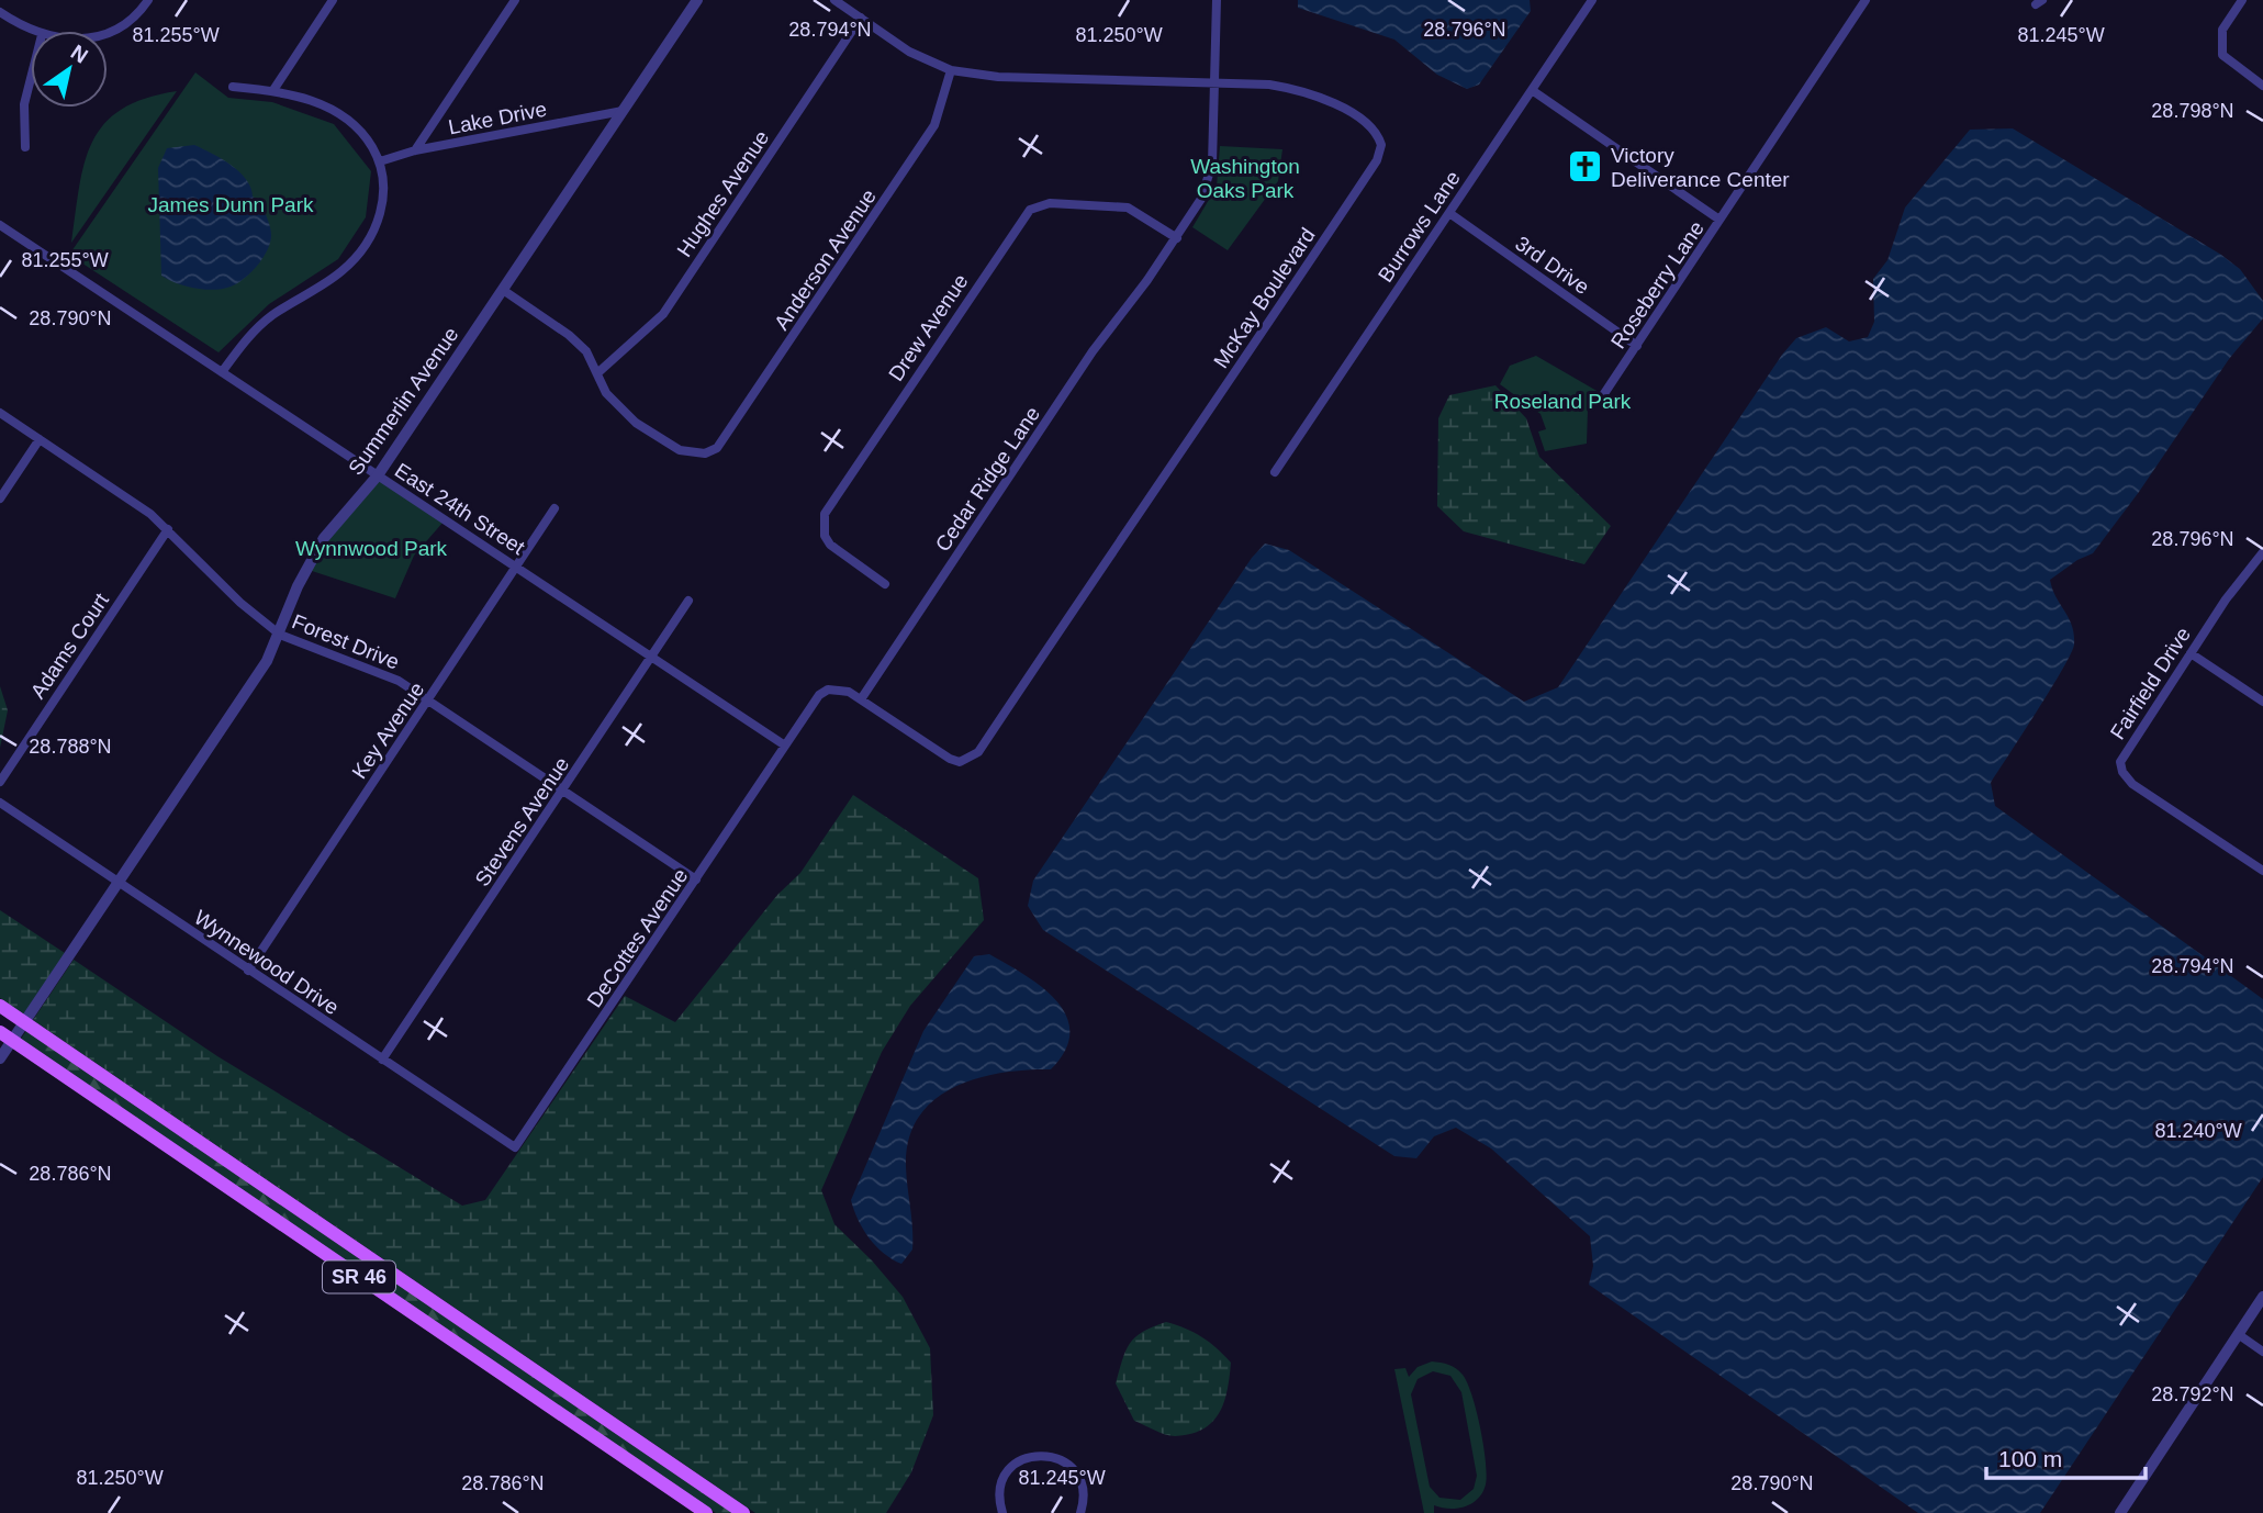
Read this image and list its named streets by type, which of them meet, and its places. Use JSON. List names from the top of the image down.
{
  "streets": {
    "main road": ["SR 46"],
    "street": [
      "Lake Drive",
      "Hughes Avenue",
      "Burrows Lane",
      "Anderson Avenue",
      "3rd Drive",
      "Roseberry Lane",
      "McKay Boulevard",
      "Drew Avenue",
      "Summerlin Avenue",
      "Cedar Ridge Lane",
      "East 24th Street",
      "Forest Drive",
      "Adams Court",
      "Fairfield Drive",
      "Key Avenue",
      "Stevens Avenue",
      "DeCottes Avenue",
      "Wynnewood Drive"
    ]
  },
  "crossings": [
    ["Lake Drive", "Summerlin Avenue"],
    ["Hughes Avenue", "Anderson Avenue"],
    ["Hughes Avenue", "McKay Boulevard"],
    ["Burrows Lane", "3rd Drive"],
    ["Anderson Avenue", "McKay Boulevard"],
    ["3rd Drive", "Roseberry Lane"],
    ["McKay Boulevard", "Cedar Ridge Lane"],
    ["McKay Boulevard", "East 24th Street"],
    ["McKay Boulevard", "DeCottes Avenue"],
    ["Drew Avenue", "Cedar Ridge Lane"],
    ["Summerlin Avenue", "East 24th Street"],
    ["Summerlin Avenue", "Forest Drive"],
    ["Summerlin Avenue", "Wynnewood Drive"],
    ["Summerlin Avenue", "SR 46"],
    ["East 24th Street", "Key Avenue"],
    ["East 24th Street", "Stevens Avenue"],
    ["East 24th Street", "DeCottes Avenue"],
    ["Forest Drive", "Adams Court"],
    ["Forest Drive", "Key Avenue"],
    ["Forest Drive", "Stevens Avenue"],
    ["Forest Drive", "DeCottes Avenue"],
    ["Key Avenue", "Wynnewood Drive"],
    ["Stevens Avenue", "Wynnewood Drive"],
    ["DeCottes Avenue", "Wynnewood Drive"]
  ],
  "parks": [
    "Washington Oaks Park",
    "James Dunn Park",
    "Roseland Park",
    "Wynnwood Park"
  ],
  "places": {
    "church": ["Victory Deliverance Center"]
  },
  "scale_bar": "100 m",
  "north": "top right",
  "coordinates": [
    "28.794°N",
    "28.796°N",
    "81.255°W",
    "81.250°W",
    "81.245°W",
    "28.798°N",
    "28.790°N",
    "28.788°N",
    "81.240°W",
    "28.786°N",
    "28.792°N"
  ]
}
